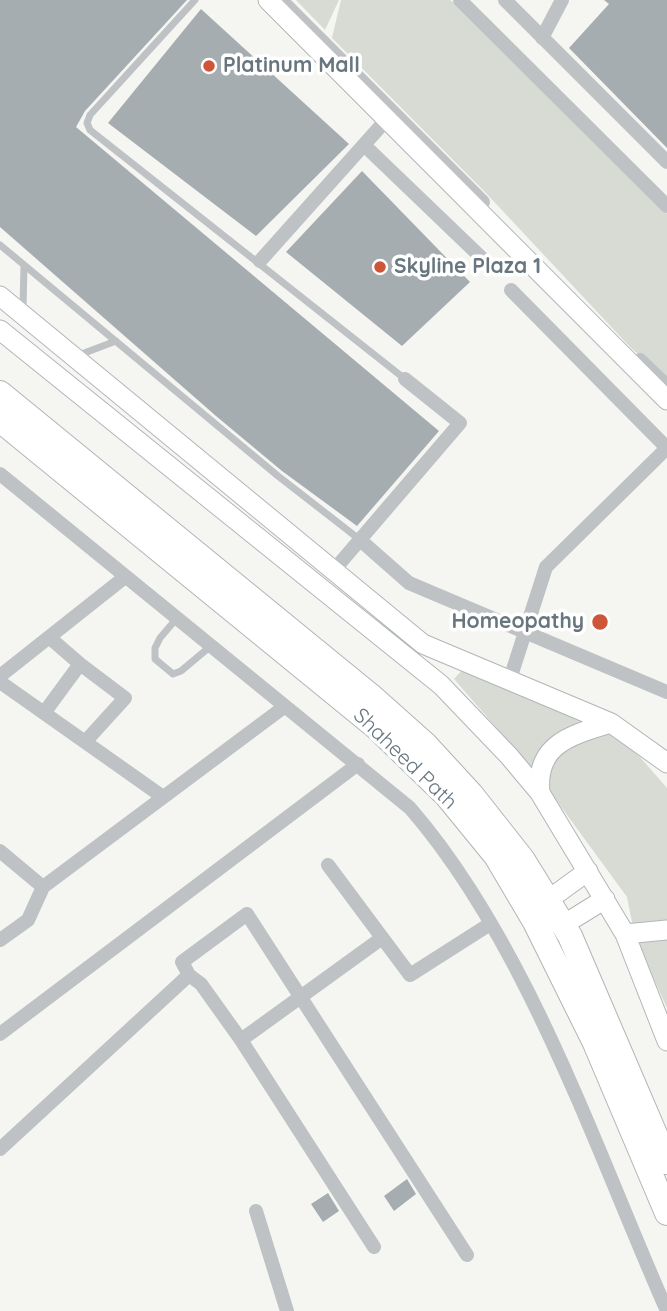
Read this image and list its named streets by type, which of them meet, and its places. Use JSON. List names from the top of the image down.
{
  "streets": {
    "highway": ["Shaheed Path"]
  },
  "places": ["Platinum Mall", "Skyline Plaza 1", "Homeopathy"]
}
